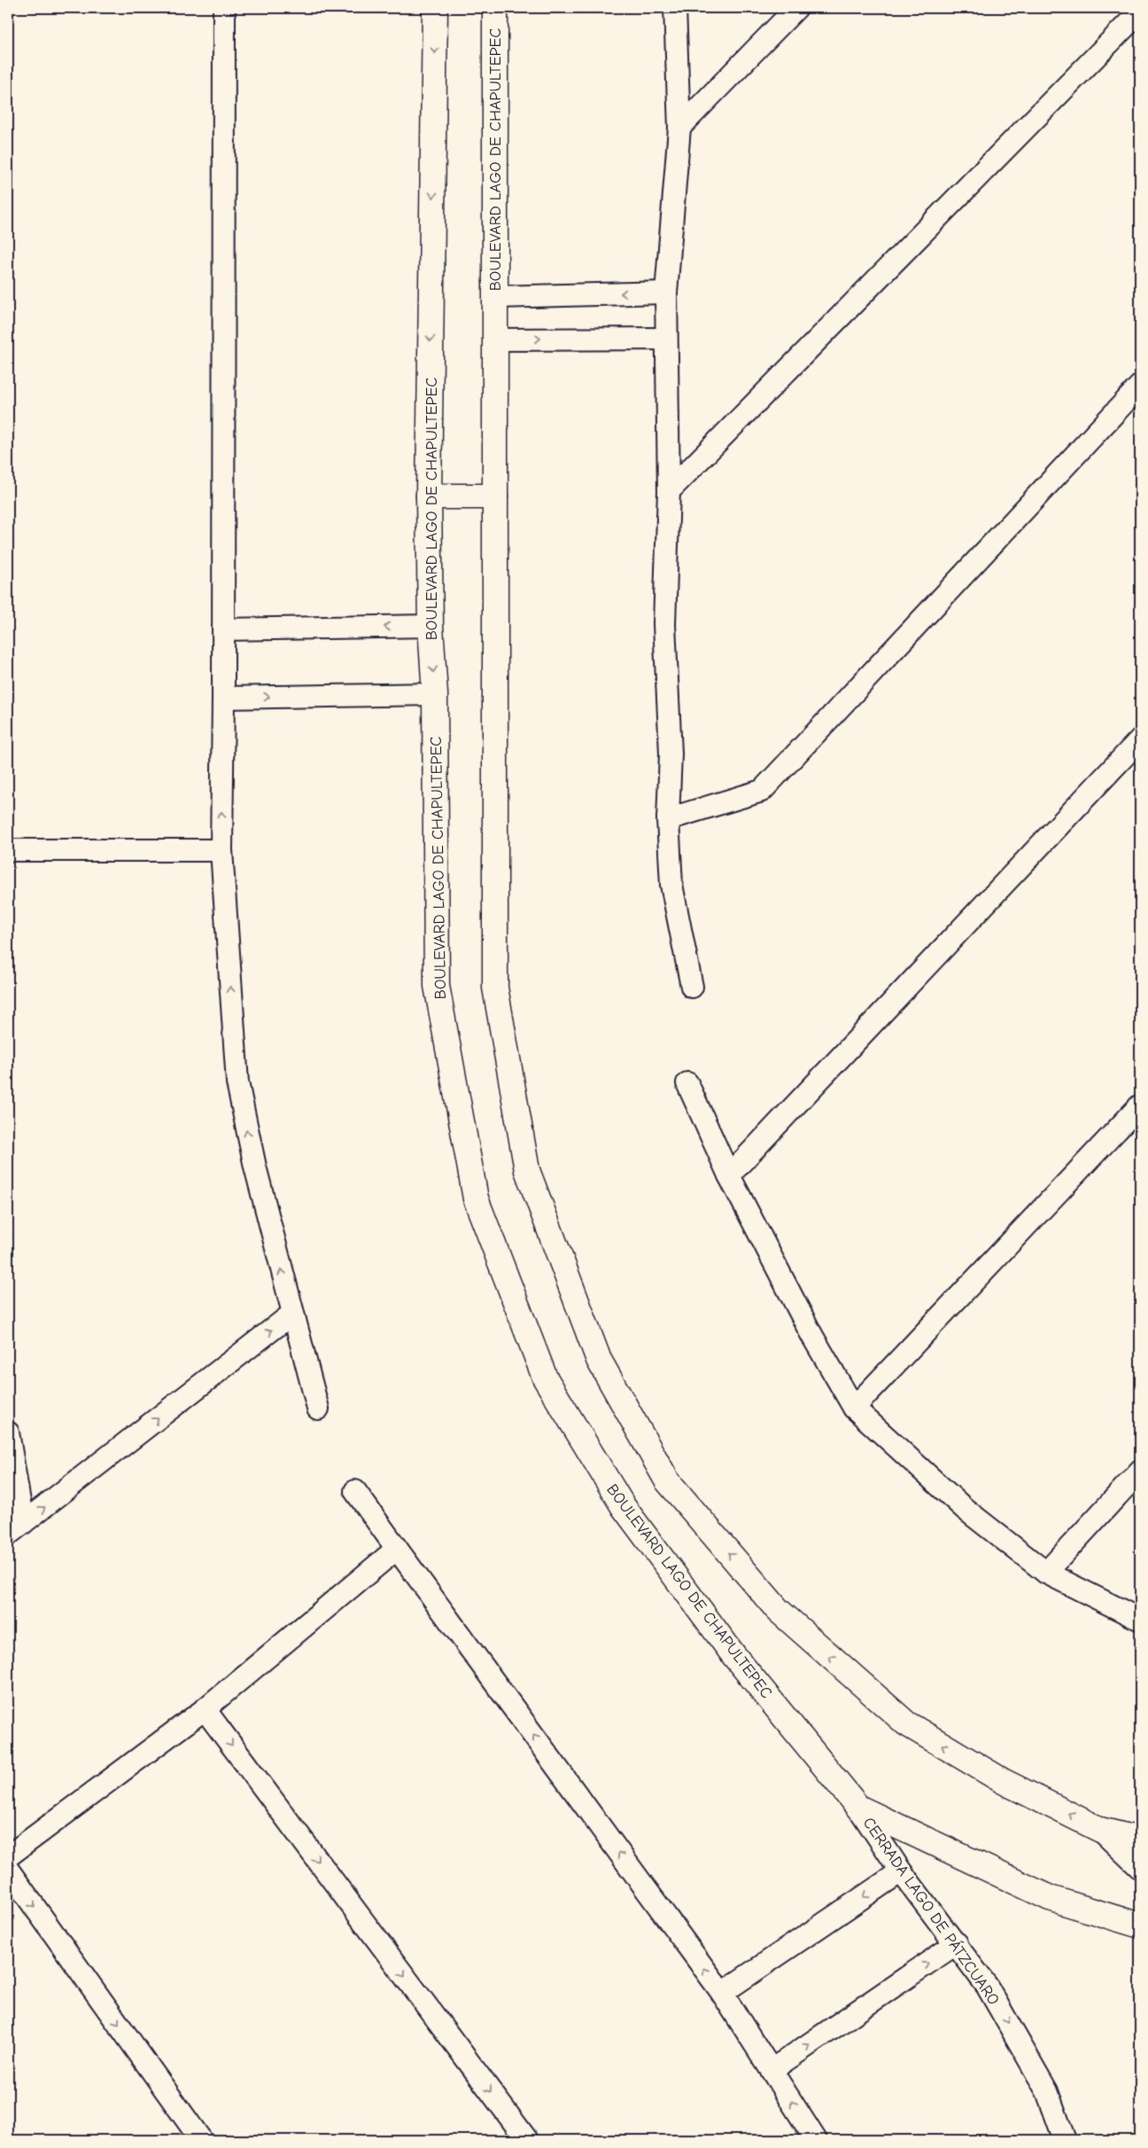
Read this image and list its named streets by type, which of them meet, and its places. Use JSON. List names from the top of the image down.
{
  "streets": {
    "street": ["BOULEVARD LAGO DE CHAPULTEPEC"],
    "lane": ["CERRADA LAGO DE PÁTZCUARO"]
  },
  "crossings": [
    ["BOULEVARD LAGO DE CHAPULTEPEC", "CERRADA LAGO DE PÁTZCUARO"]
  ],
  "one_way": ["CERRADA LAGO DE PÁTZCUARO"]
}
